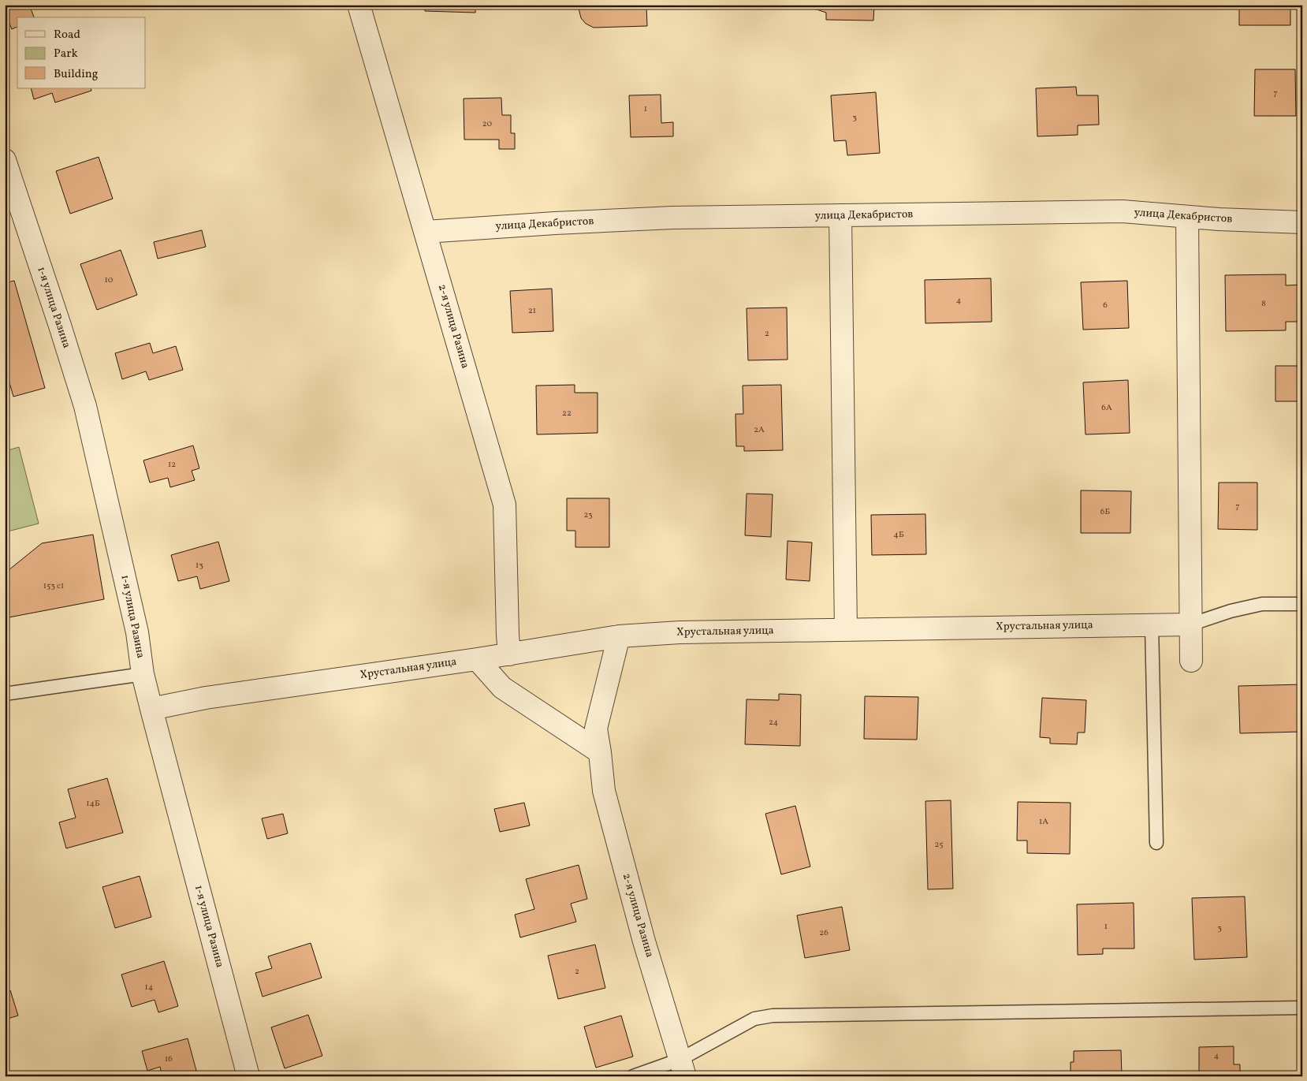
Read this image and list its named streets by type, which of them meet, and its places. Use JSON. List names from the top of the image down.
{
  "streets": {
    "street": [
      "улица Декабристов",
      "1-я улица Разина",
      "2-я улица Разина",
      "Хрустальная улица"
    ]
  },
  "crossings": [
    ["улица Декабристов", "2-я улица Разина"],
    ["1-я улица Разина", "Хрустальная улица"],
    ["2-я улица Разина", "Хрустальная улица"]
  ],
  "house_numbers": [
    "7",
    "1",
    "3",
    "20",
    "10",
    "4",
    "8",
    "6",
    "21",
    "2",
    "6А",
    "22",
    "2А",
    "12",
    "7",
    "6Б",
    "23",
    "4Б",
    "13",
    "153 с1",
    "24",
    "14Б",
    "1А",
    "25",
    "1",
    "3",
    "26",
    "2",
    "14",
    "4",
    "16"
  ],
  "legend": ["Road", "Park", "Building"]
}
